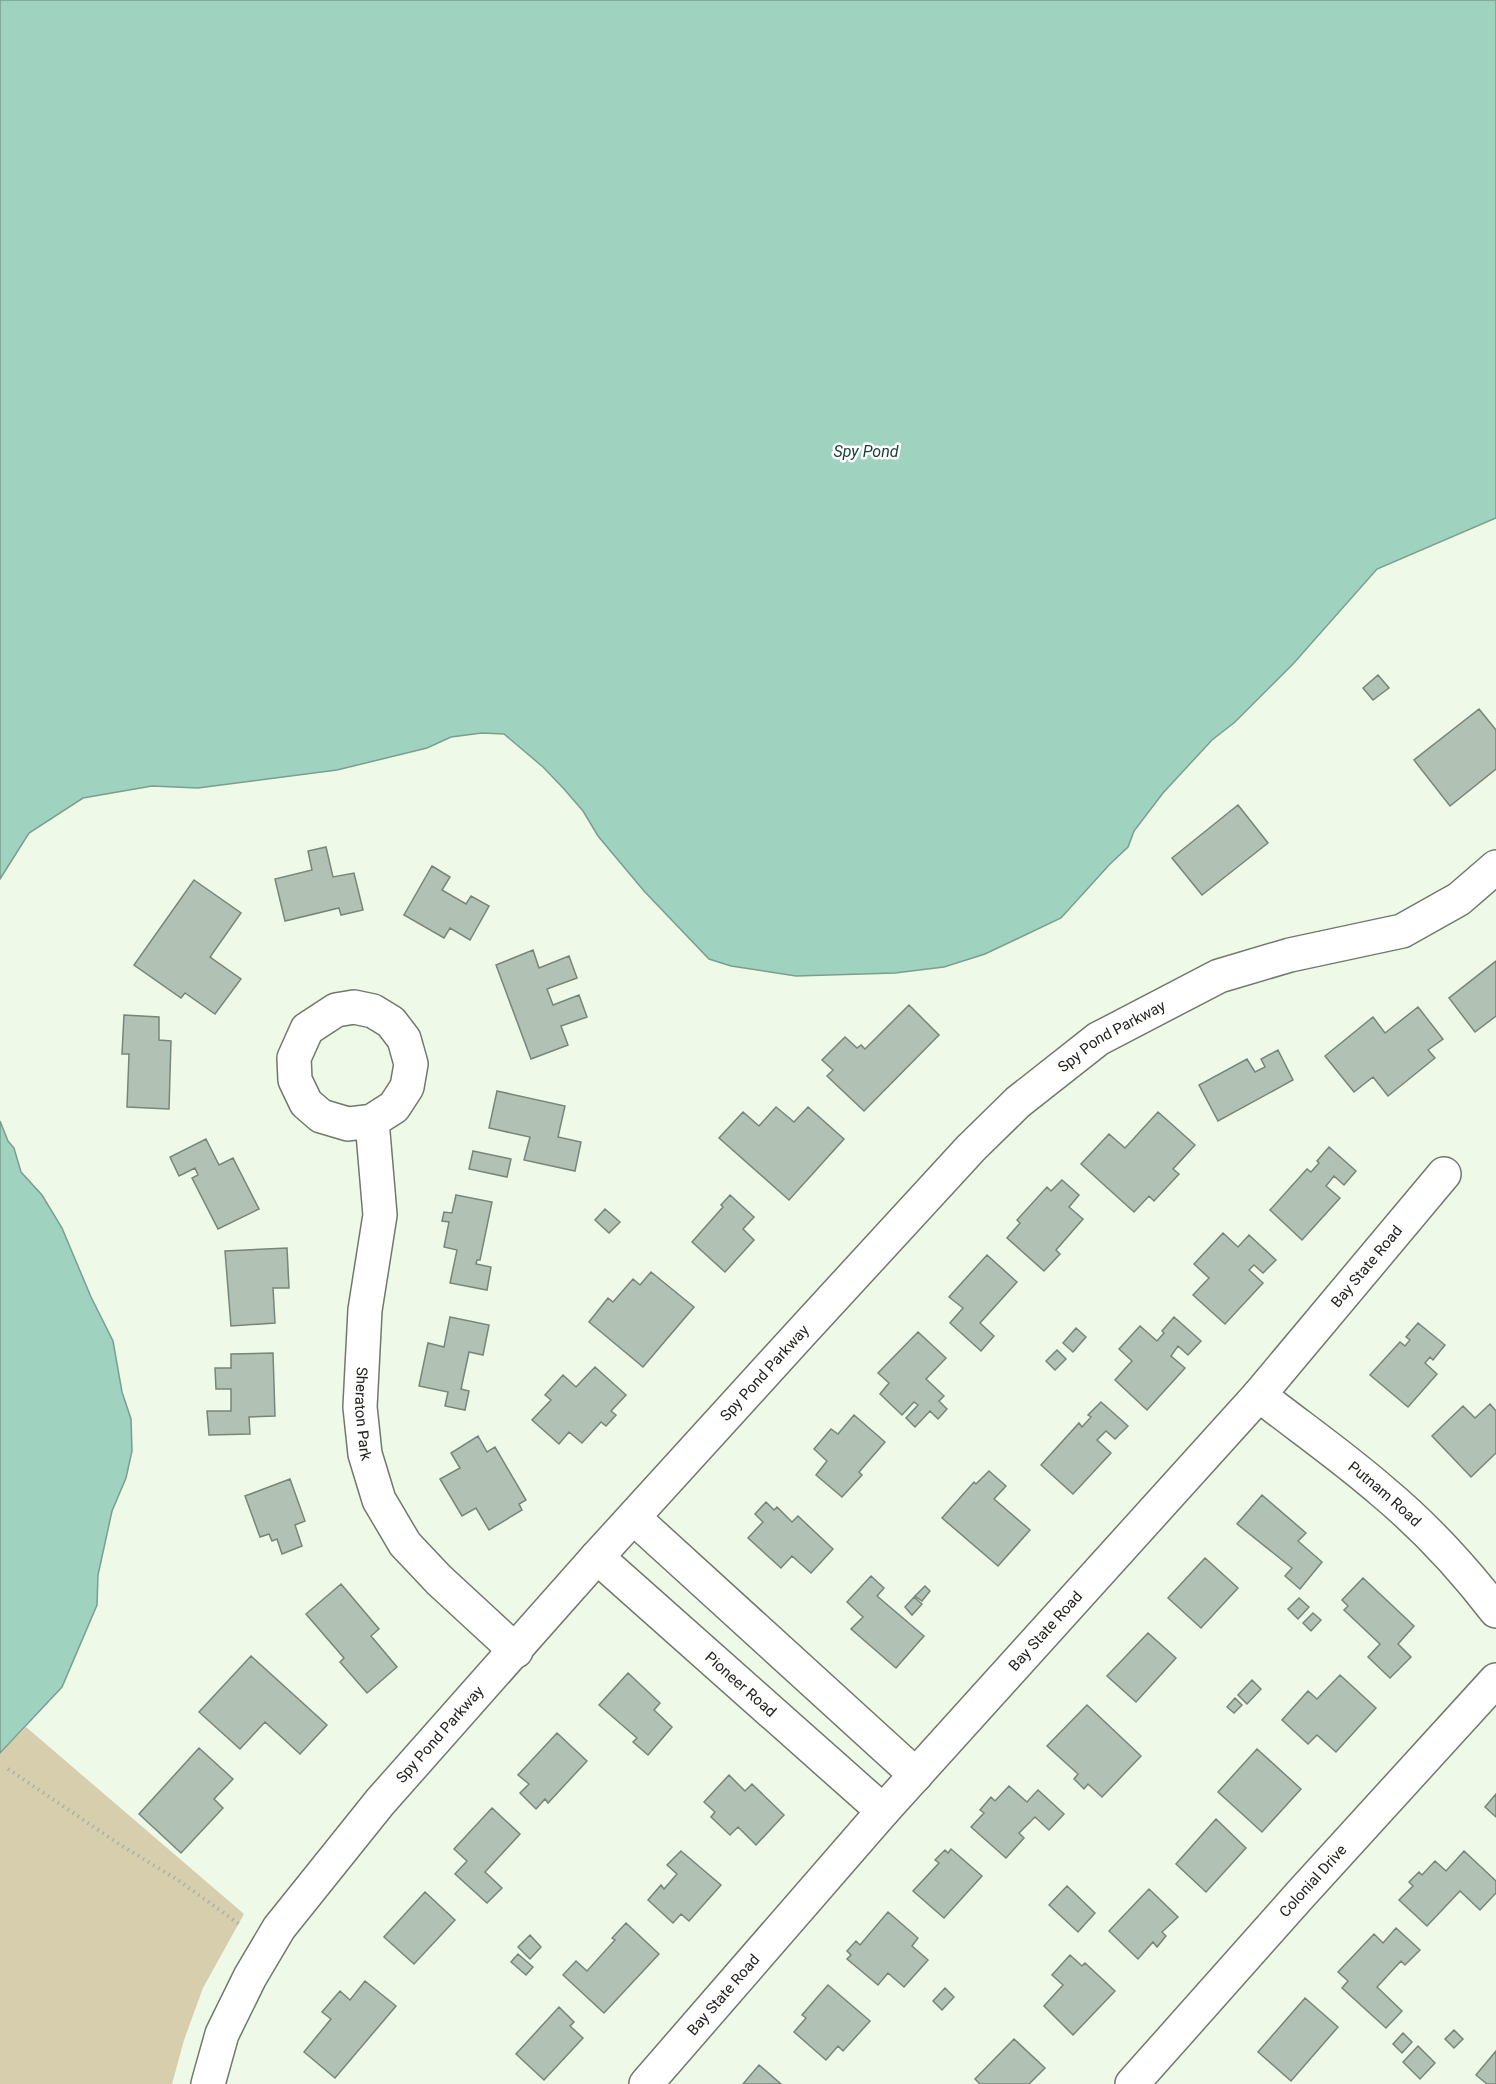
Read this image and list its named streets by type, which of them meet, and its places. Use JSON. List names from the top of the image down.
{
  "streets": {
    "street": [
      "Spy Pond Parkway",
      "Bay State Road",
      "Sheraton Park",
      "Putnam Road",
      "Pioneer Road",
      "Colonial Drive"
    ]
  },
  "crossings": [
    ["Spy Pond Parkway", "Sheraton Park"],
    ["Spy Pond Parkway", "Pioneer Road"],
    ["Bay State Road", "Putnam Road"],
    ["Bay State Road", "Pioneer Road"]
  ],
  "water": ["Spy Pond"]
}
